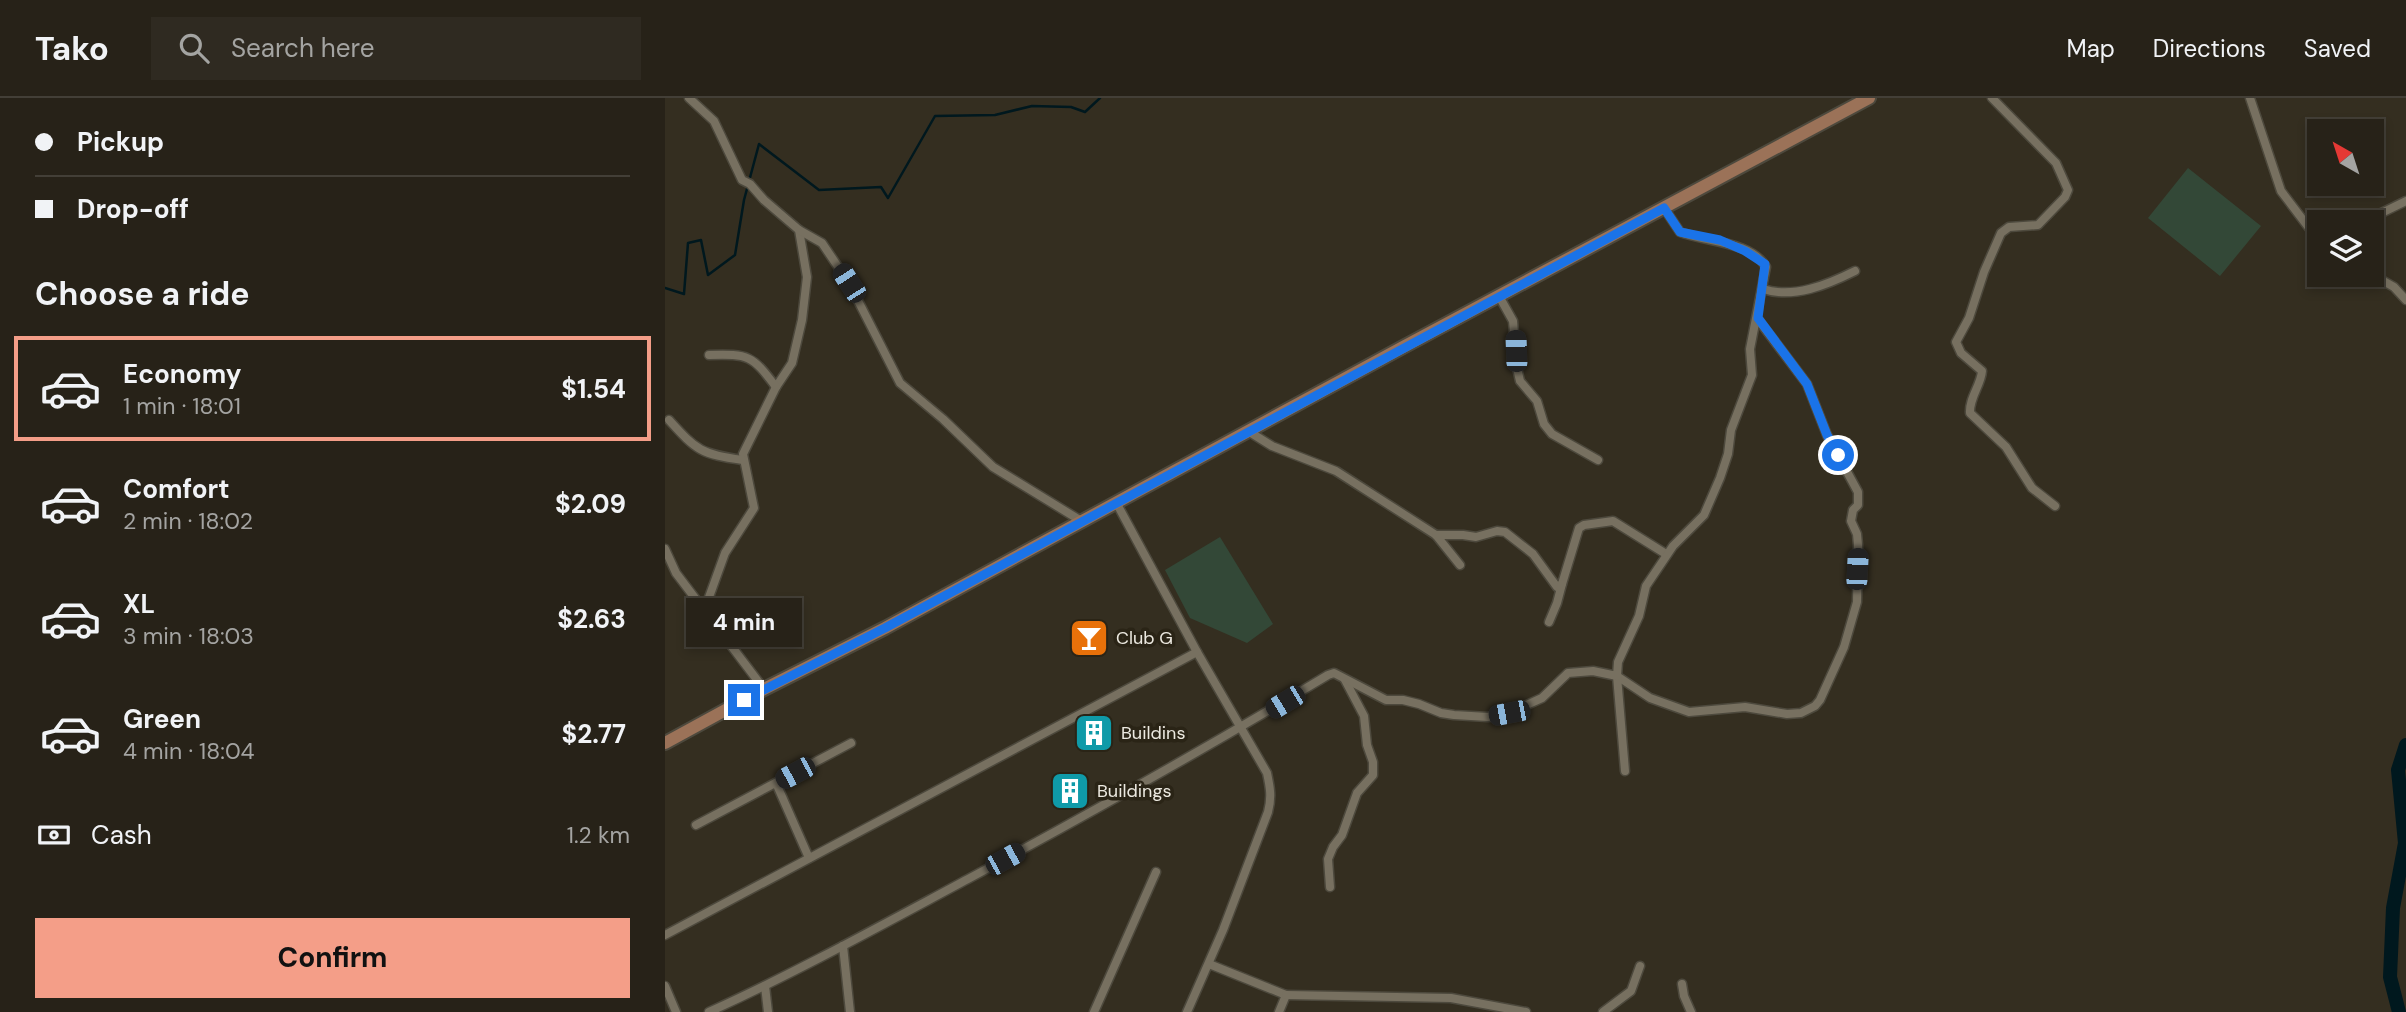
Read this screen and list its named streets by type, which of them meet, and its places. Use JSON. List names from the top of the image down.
{
  "places": {
    "bar": ["Club G"],
    "building": ["Buildins", "Buildings"]
  },
  "north": "top left",
  "page": {
    "header": "Tako",
    "search": "Search here",
    "nav": ["Map", "Directions", "Saved"],
    "banner": ["Pickup", "Drop-off"],
    "heading": "Choose a ride",
    "list": [
      {
        "name": "Economy",
        "note": "1 min · 18:01",
        "value": "$1.54"
      },
      {
        "name": "Comfort",
        "note": "2 min · 18:02",
        "value": "$2.09"
      },
      {
        "name": "XL",
        "note": "3 min · 18:03",
        "value": "$2.63"
      },
      {
        "name": "Green",
        "note": "4 min · 18:04",
        "value": "$2.77"
      }
    ],
    "bubble": "4 min",
    "pay": ["Cash", "1.2 km"],
    "buttons": "Confirm"
  }
}
